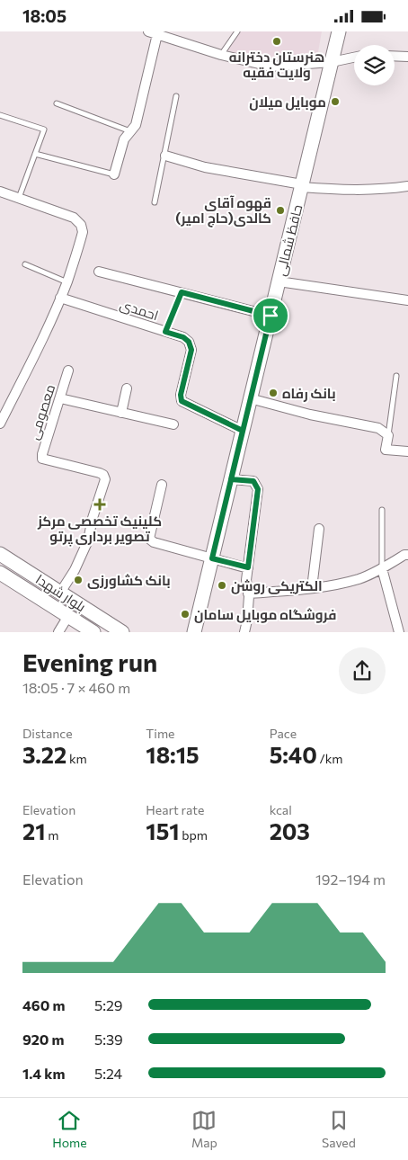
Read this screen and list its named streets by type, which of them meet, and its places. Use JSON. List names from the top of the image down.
{
  "streets": {
    "main road": ["حافظ شمالی", "بلوار شهدا"],
    "street": ["احمدی", "معصومی"]
  },
  "crossings": [
    ["حافظ شمالی", "احمدی"],
    ["معصومی", "بلوار شهدا"]
  ],
  "places": {
    "other": [
      "هنرستان دخترانه ولایت فقیه",
      "موبایل میلان",
      "قهوه آقای کالدی(حاج امیر)",
      "بانک رفاه",
      "بانک کشاورزی",
      "الکتریکی روشن",
      "فروشگاه موبایل سامان"
    ],
    "health": ["کلینیک تخصصی مرکز تصویر برداری پرتو"]
  },
  "page": {
    "status": "18:05",
    "heading": ["Evening run", "18:05 · 7 × 460 m"],
    "stats": [
      ["Distance", "3.22 km"],
      ["Time", "18:15"],
      ["Pace", "5:40 /km"],
      ["Elevation", "21 m"],
      ["Heart rate", "151 bpm"],
      ["kcal", "203"]
    ],
    "chart": ["Elevation", "192–194 m"],
    "list": [
      {
        "name": "460 m",
        "note": "5:29"
      },
      {
        "name": "920 m",
        "note": "5:39"
      },
      {
        "name": "1.4 km",
        "note": "5:24"
      }
    ],
    "tabs": ["Home", "Map", "Saved"]
  }
}
